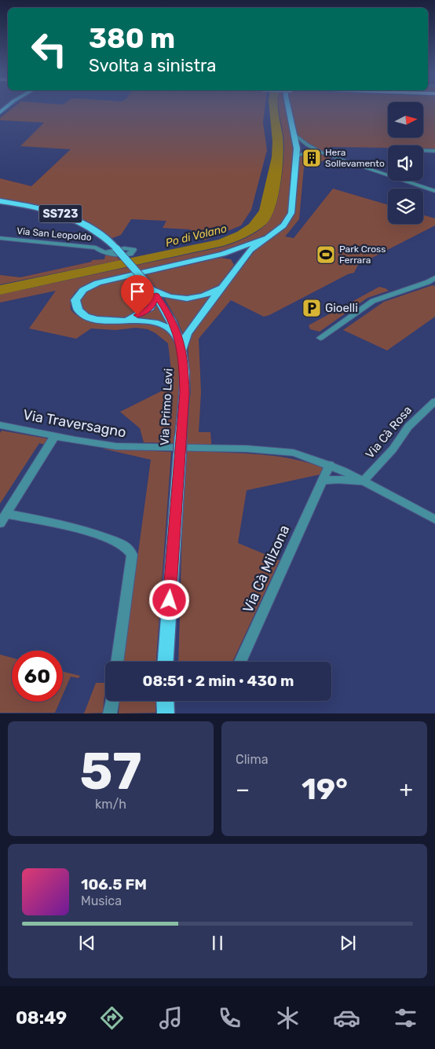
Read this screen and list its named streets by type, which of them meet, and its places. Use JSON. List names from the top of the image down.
{
  "streets": {
    "main road": ["SS723", "Via Primo Levi"],
    "street": [
      "Via San Leopoldo",
      "Via Traversagno",
      "Via Cà Rosa",
      "Via Cà Milzona"
    ]
  },
  "crossings": [
    ["Via Traversagno", "Via Cà Rosa"],
    ["Via Traversagno", "Via Cà Milzona"]
  ],
  "water": ["Po di Volano"],
  "places": {
    "building": ["Hera Sollevamento"],
    "sports": ["Park Cross Ferrara"],
    "parking": ["Gioelli"]
  },
  "north": "right",
  "page": {
    "turn": ["380 m", "Svolta a sinistra"],
    "limit": "60",
    "trip": "08:51 · 2 min · 430 m",
    "tile": [
      ["57", "km/h"],
      "Clima"
    ],
    "heat": ["−", "19°", "+"],
    "song": ["106.5 FM", "Musica"],
    "tabs": "08:49"
  }
}
